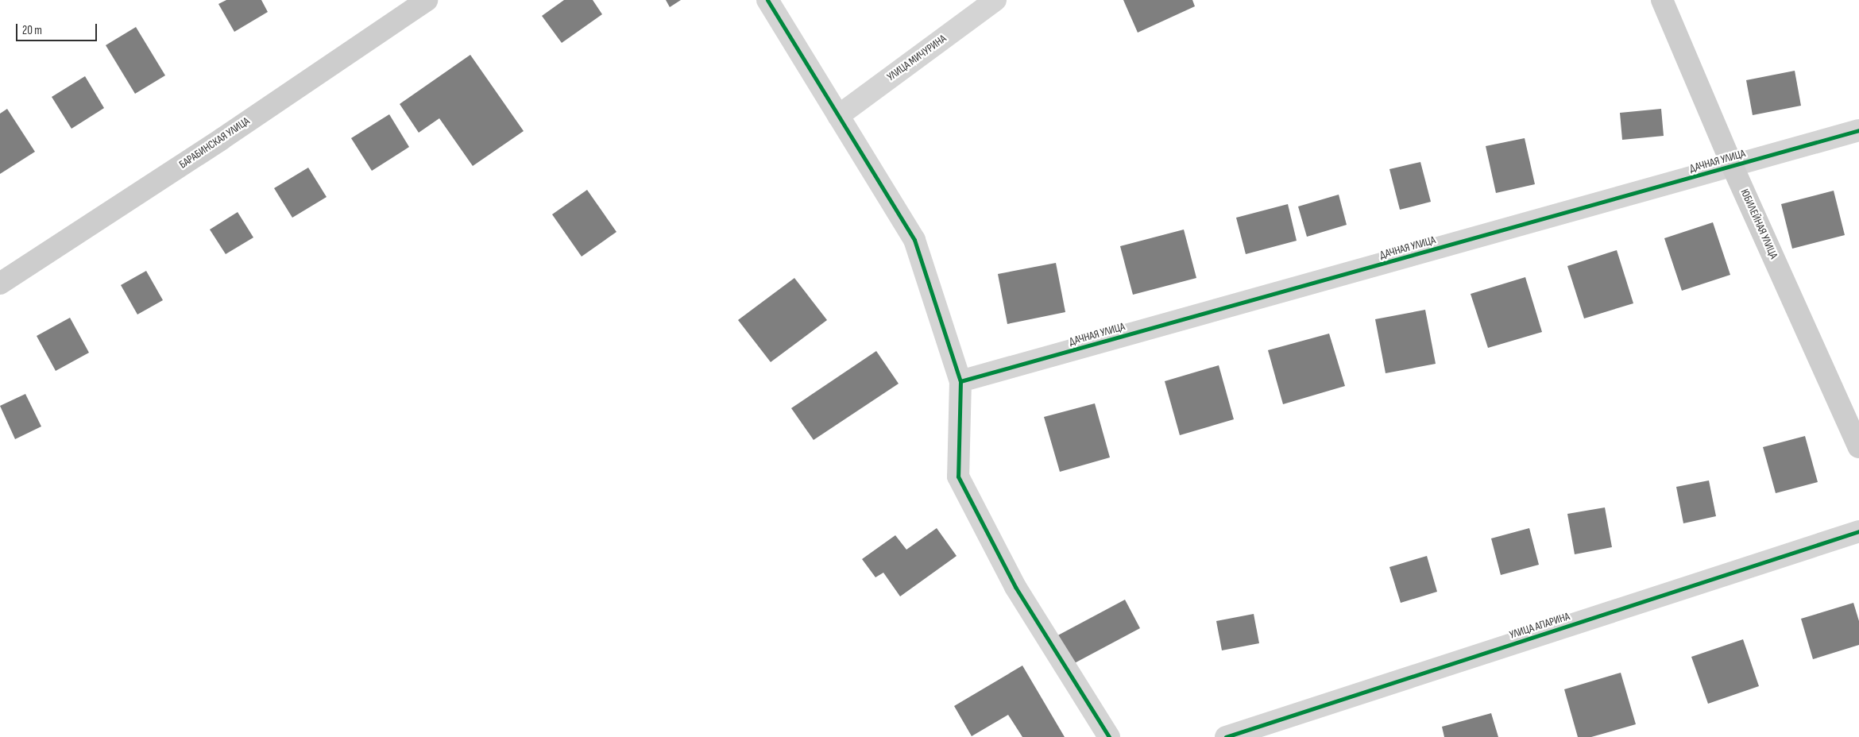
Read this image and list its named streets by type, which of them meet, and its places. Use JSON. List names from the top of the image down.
{
  "streets": {
    "street": [
      "УЛИЦА МИЧУРИНА",
      "БАРАБИНСКАЯ УЛИЦА",
      "ДАЧНАЯ УЛИЦА",
      "ЮБИЛЕЙНАЯ УЛИЦА",
      "УЛИЦА АПАРИНА"
    ]
  },
  "crossings": [
    ["ДАЧНАЯ УЛИЦА", "ЮБИЛЕЙНАЯ УЛИЦА"]
  ],
  "scale_bar": "20 m"
}
